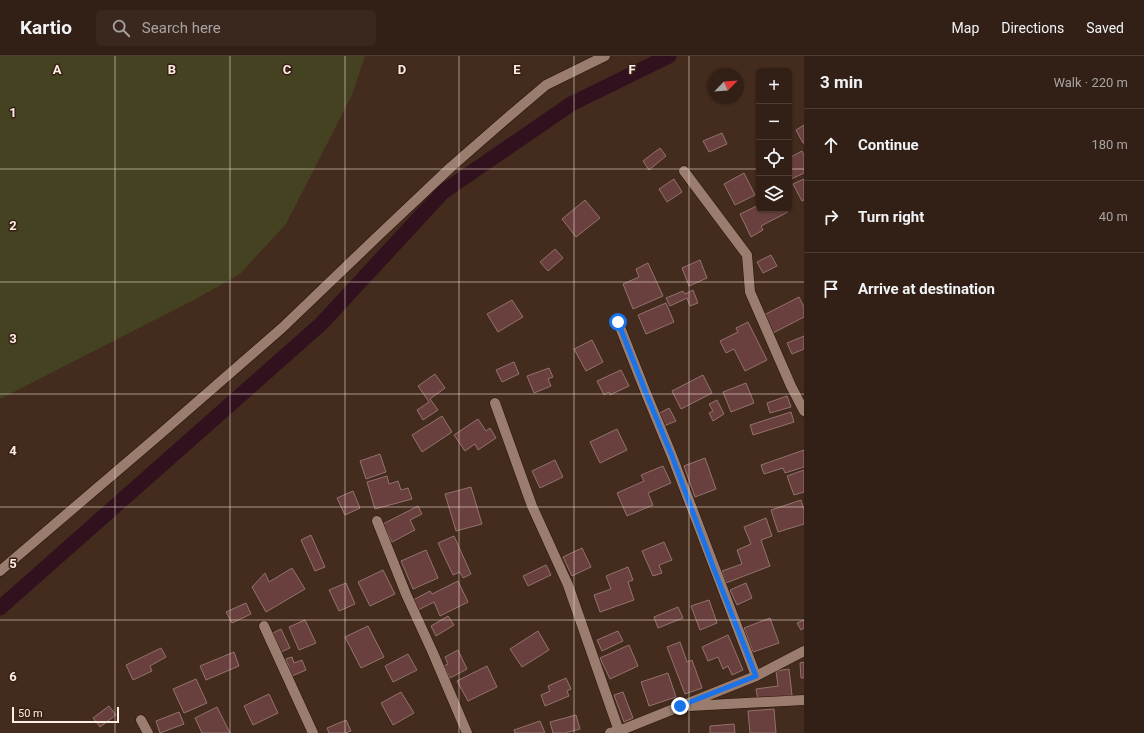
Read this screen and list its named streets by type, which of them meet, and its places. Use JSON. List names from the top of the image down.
{
  "scale_bar": "50 m",
  "north": "top right",
  "page": {
    "header": "Kartio",
    "search": "Search here",
    "nav": ["Map", "Directions", "Saved"],
    "heading": ["3 min", "Walk · 220 m"],
    "map_buttons": ["+", "−"],
    "list": [
      ["Continue", "180 m"],
      ["Turn right", "40 m"],
      "Arrive at destination"
    ],
    "scale": "50 m"
  },
  "grid": {
    "columns": [
      "A",
      "B",
      "C",
      "D",
      "E",
      "F"
    ],
    "rows": [
      "1",
      "2",
      "3",
      "4",
      "5",
      "6"
    ]
  }
}
